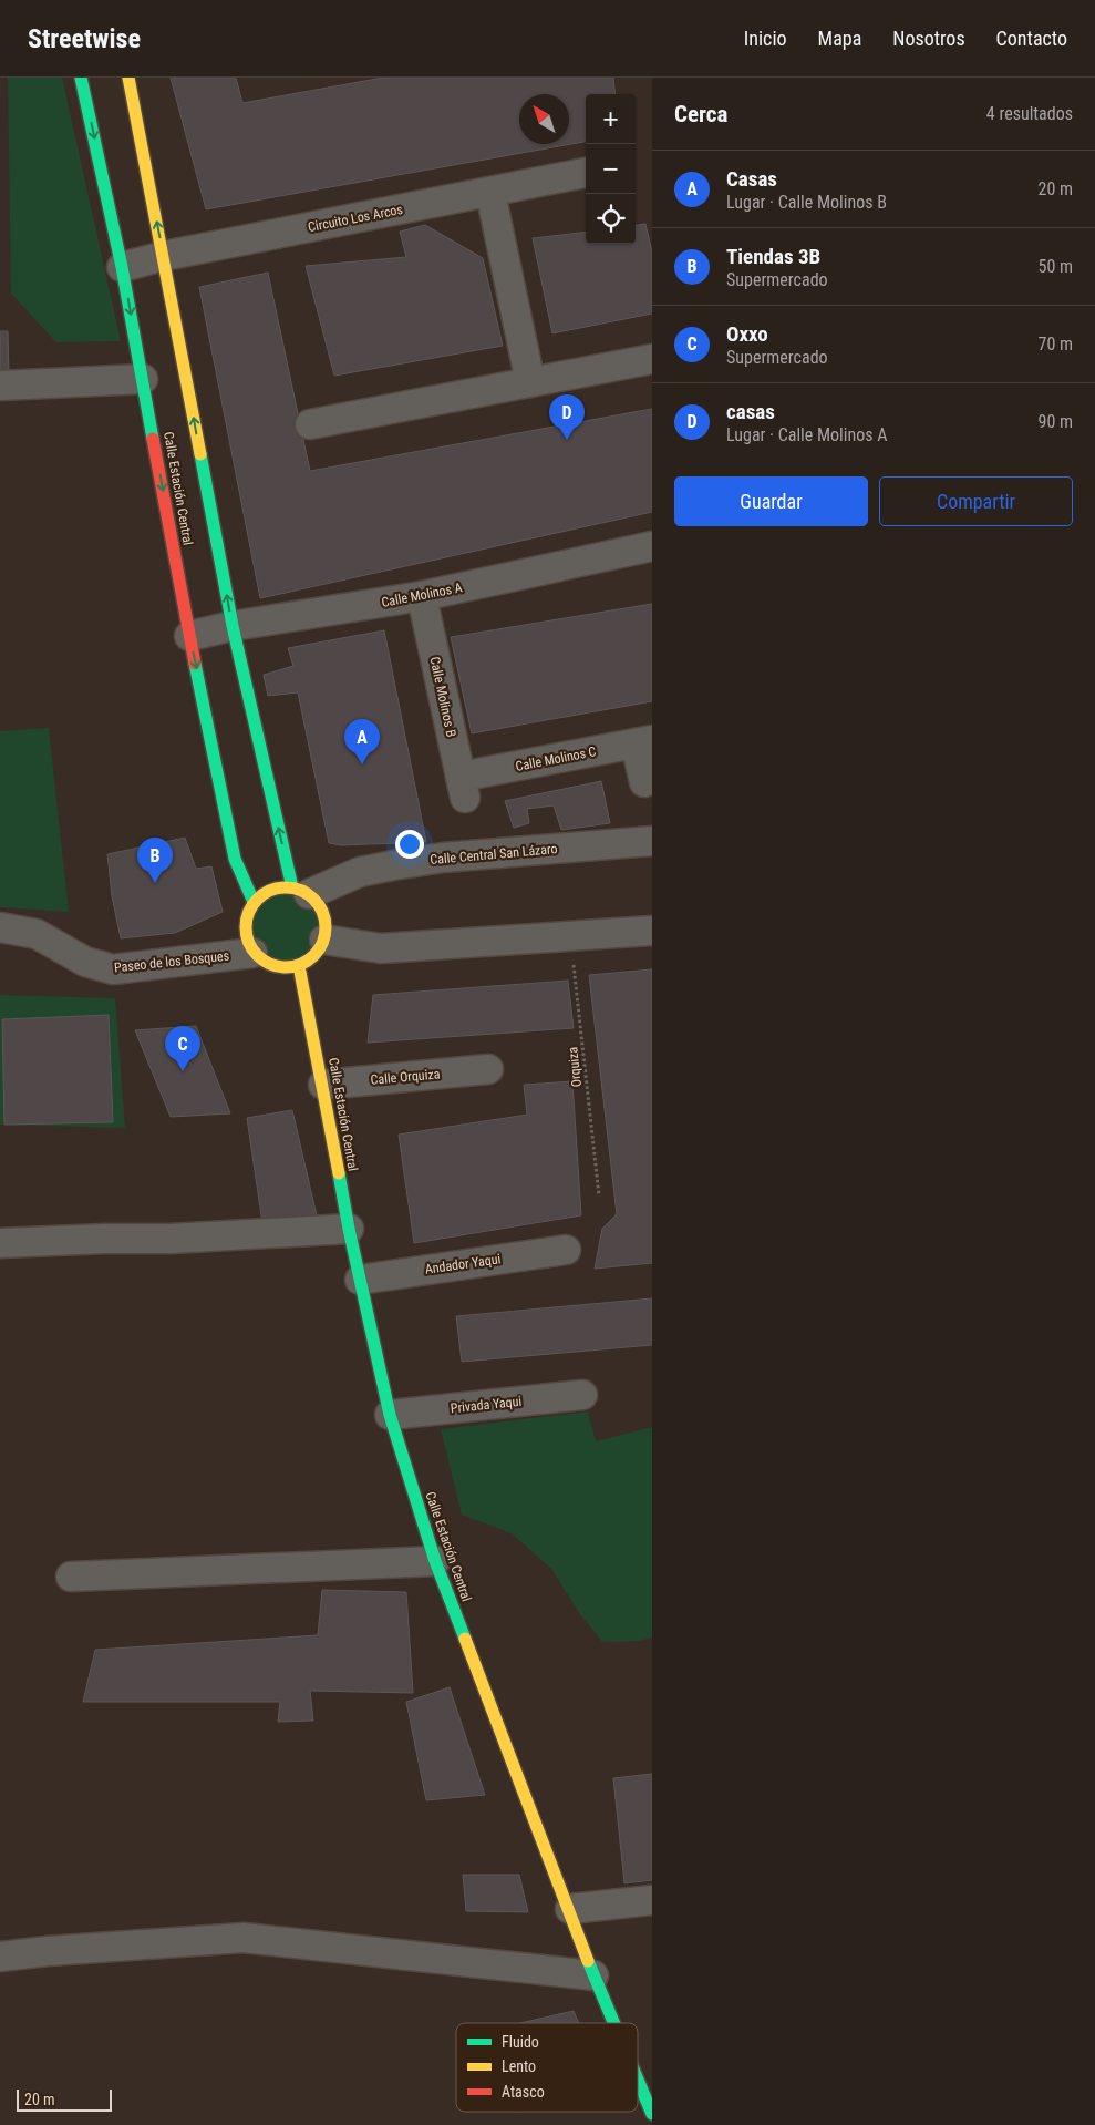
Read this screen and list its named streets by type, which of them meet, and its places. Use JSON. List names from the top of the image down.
{
  "streets": {
    "street": [
      "Circuito Los Arcos",
      "Calle Estación Central",
      "Calle Molinos A",
      "Calle Molinos B",
      "Calle Molinos C",
      "Calle Central San Lázaro",
      "Paseo de los Bosques",
      "Calle Orquiza",
      "Andador Yaqui",
      "Privada Yaqui"
    ],
    "path": ["Orquiza"]
  },
  "crossings": [
    ["Circuito Los Arcos", "Calle Estación Central"],
    ["Calle Estación Central", "Calle Molinos A"],
    ["Calle Estación Central", "Calle Central San Lázaro"],
    ["Calle Estación Central", "Paseo de los Bosques"],
    ["Calle Estación Central", "Calle Orquiza"],
    ["Calle Estación Central", "Andador Yaqui"],
    ["Calle Estación Central", "Privada Yaqui"],
    ["Calle Molinos A", "Calle Molinos B"],
    ["Calle Molinos B", "Calle Molinos C"],
    ["Calle Central San Lázaro", "Paseo de los Bosques"]
  ],
  "legend": ["Fluido", "Lento", "Atasco"],
  "scale_bar": "20 m",
  "north": "top left",
  "page": {
    "header": "Streetwise",
    "nav": [
      "Inicio",
      "Mapa",
      "Nosotros",
      "Contacto"
    ],
    "heading": ["Cerca", "4 resultados"],
    "map_buttons": ["+", "−"],
    "list": [
      {
        "mark": "A",
        "name": "Casas",
        "note": "Lugar · Calle Molinos B",
        "value": "20 m"
      },
      {
        "mark": "B",
        "name": "Tiendas 3B",
        "note": "Supermercado",
        "value": "50 m"
      },
      {
        "mark": "C",
        "name": "Oxxo",
        "note": "Supermercado",
        "value": "70 m"
      },
      {
        "mark": "D",
        "name": "casas",
        "note": "Lugar · Calle Molinos A",
        "value": "90 m"
      }
    ],
    "pins": [
      "D",
      "A",
      "B",
      "C"
    ],
    "buttons": ["Guardar", "Compartir"],
    "scale": "20 m"
  }
}
